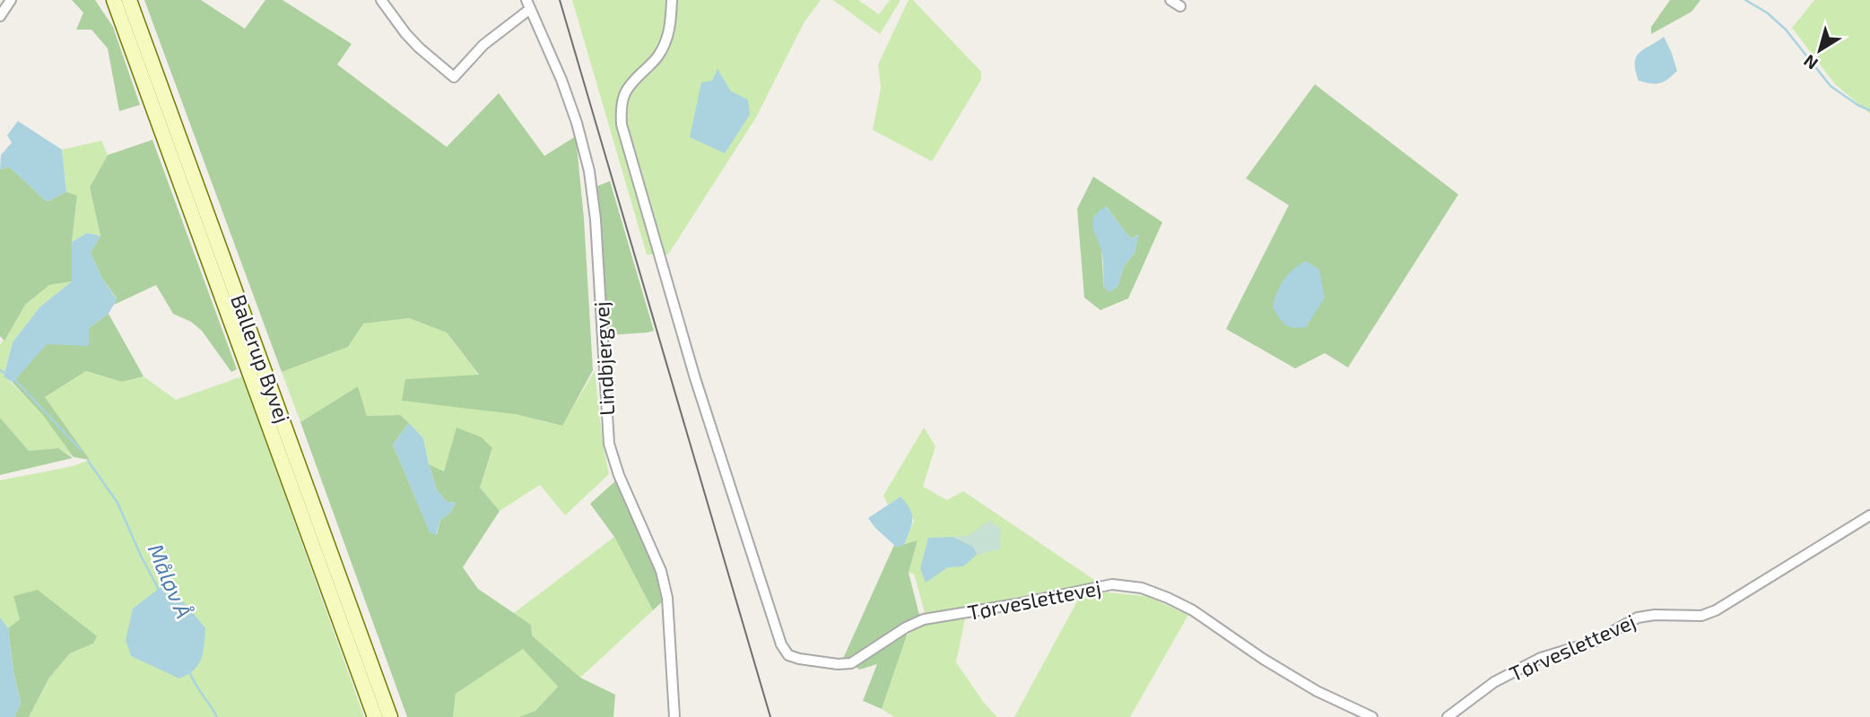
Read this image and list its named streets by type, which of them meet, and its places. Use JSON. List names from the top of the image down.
{
  "streets": {
    "main road": ["Ballerup Byvej"],
    "street": ["Lindbjergvej", "Tørveslettevej"]
  },
  "water": ["Måløv Å"],
  "north": "bottom left"
}
